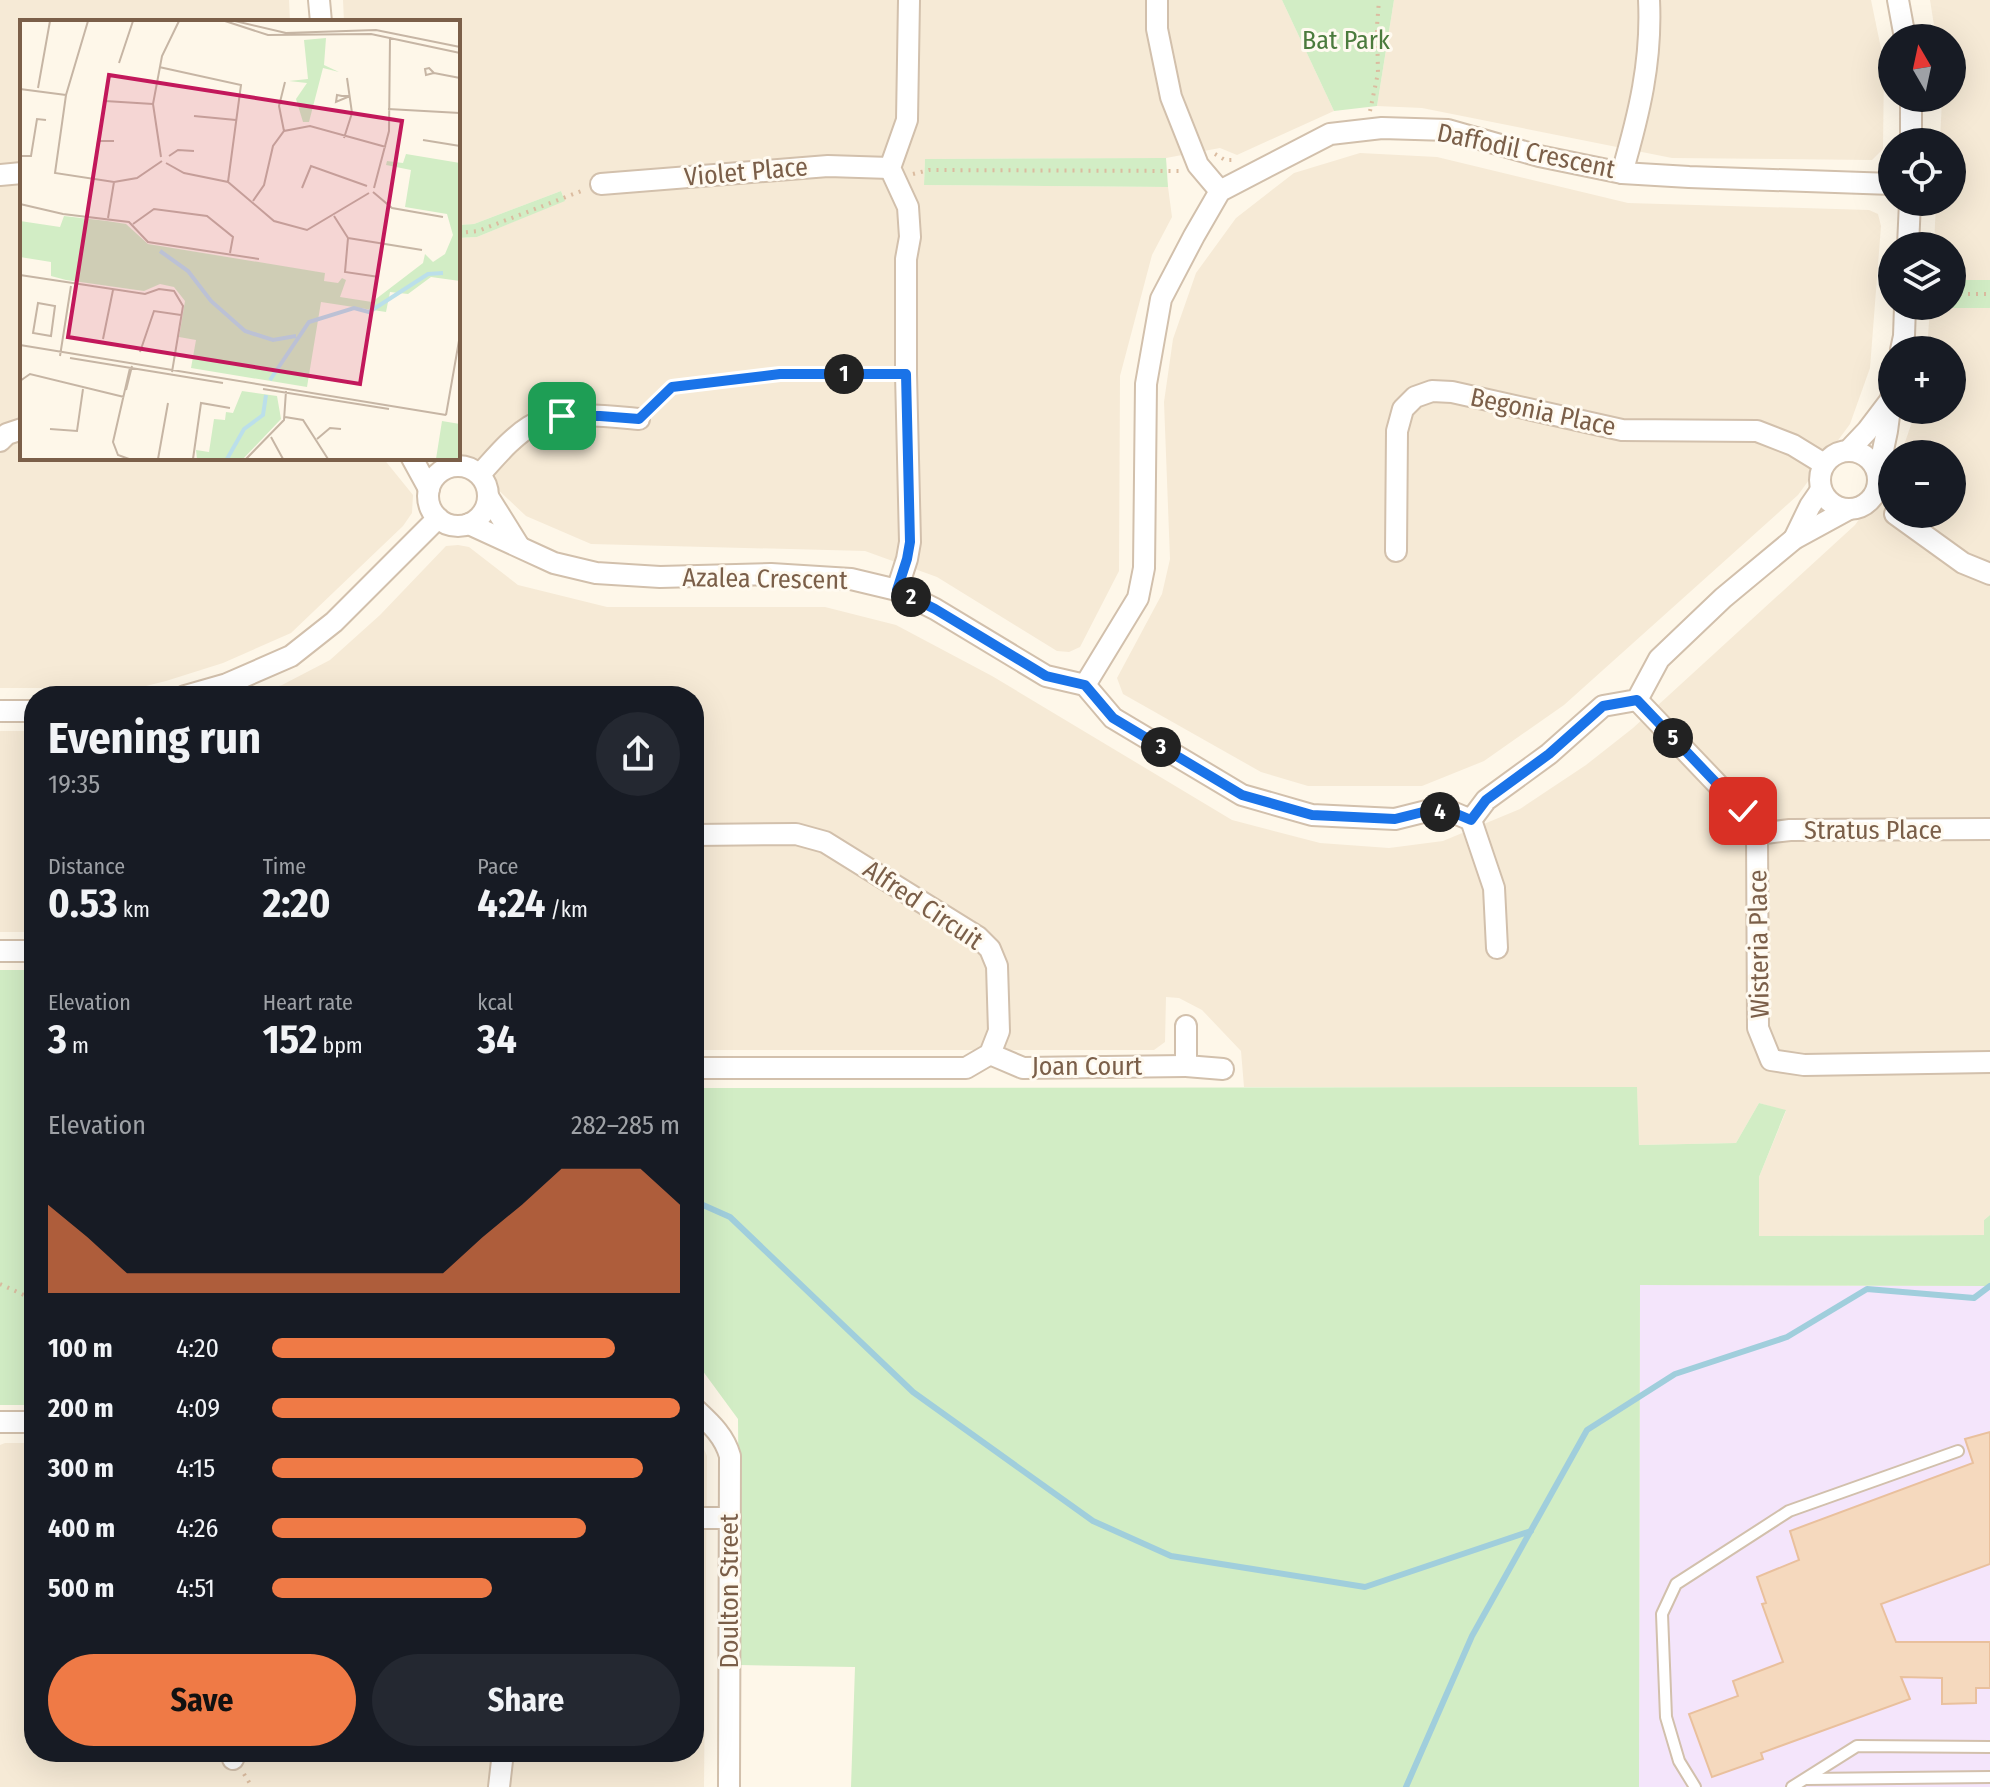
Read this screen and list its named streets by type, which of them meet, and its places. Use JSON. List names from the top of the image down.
{
  "streets": {
    "street": [
      "Daffodil Crescent",
      "Violet Place",
      "Begonia Place",
      "Azalea Crescent",
      "Stratus Place",
      "Alfred Circuit",
      "Wisteria Place",
      "Joan Court",
      "Doulton Street"
    ]
  },
  "crossings": [
    ["Stratus Place", "Wisteria Place"],
    ["Alfred Circuit", "Joan Court"]
  ],
  "parks": ["Bat Park"],
  "north": "top",
  "page": {
    "map_buttons": ["+", "−"],
    "pins": [
      "1",
      "2",
      "5",
      "3",
      "4"
    ],
    "heading": ["Evening run", "19:35"],
    "stats": [
      ["Distance", "0.53 km"],
      ["Time", "2:20"],
      ["Pace", "4:24 /km"],
      ["Elevation", "3 m"],
      ["Heart rate", "152 bpm"],
      ["kcal", "34"]
    ],
    "chart": ["Elevation", "282–285 m"],
    "list": [
      {
        "name": "100 m",
        "note": "4:20"
      },
      {
        "name": "200 m",
        "note": "4:09"
      },
      {
        "name": "300 m",
        "note": "4:15"
      },
      {
        "name": "400 m",
        "note": "4:26"
      },
      {
        "name": "500 m",
        "note": "4:51"
      }
    ],
    "buttons": ["Save", "Share"]
  }
}
